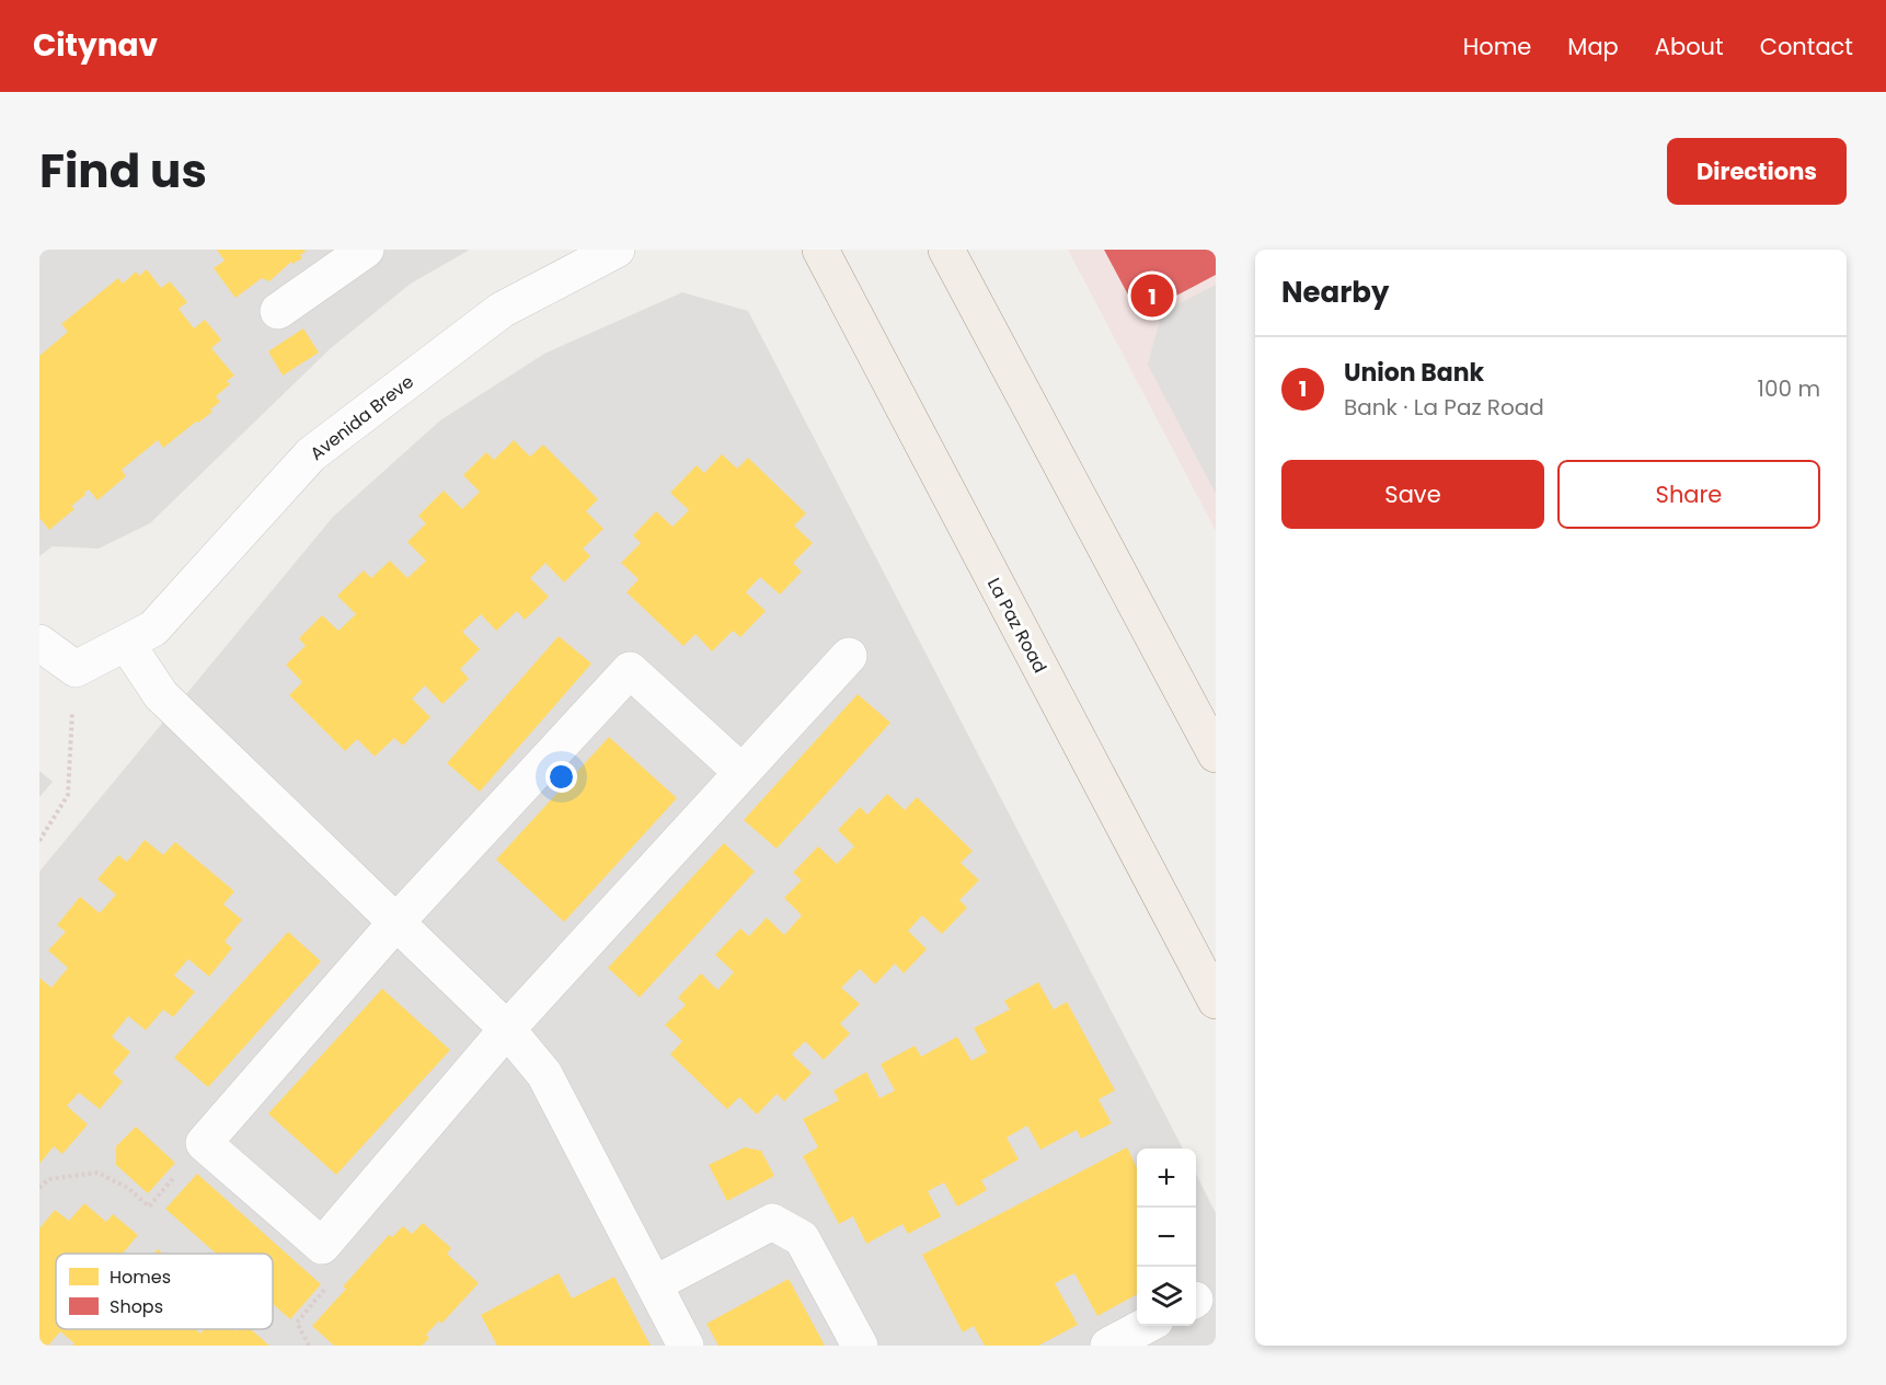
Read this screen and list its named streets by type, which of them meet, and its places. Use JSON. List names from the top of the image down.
{
  "streets": {
    "main road": ["La Paz Road"],
    "street": ["Avenida Breve"]
  },
  "legend": ["Homes", "Shops"],
  "page": {
    "header": "Citynav",
    "nav": [
      "Home",
      "Map",
      "About",
      "Contact"
    ],
    "title": "Find us",
    "buttons": [
      "Directions",
      ["Save", "Share"]
    ],
    "heading": "Nearby",
    "pins": "1",
    "list": [
      {
        "mark": "1",
        "name": "Union Bank",
        "note": "Bank · La Paz Road",
        "value": "100 m"
      }
    ],
    "map_buttons": ["+", "−"]
  }
}
